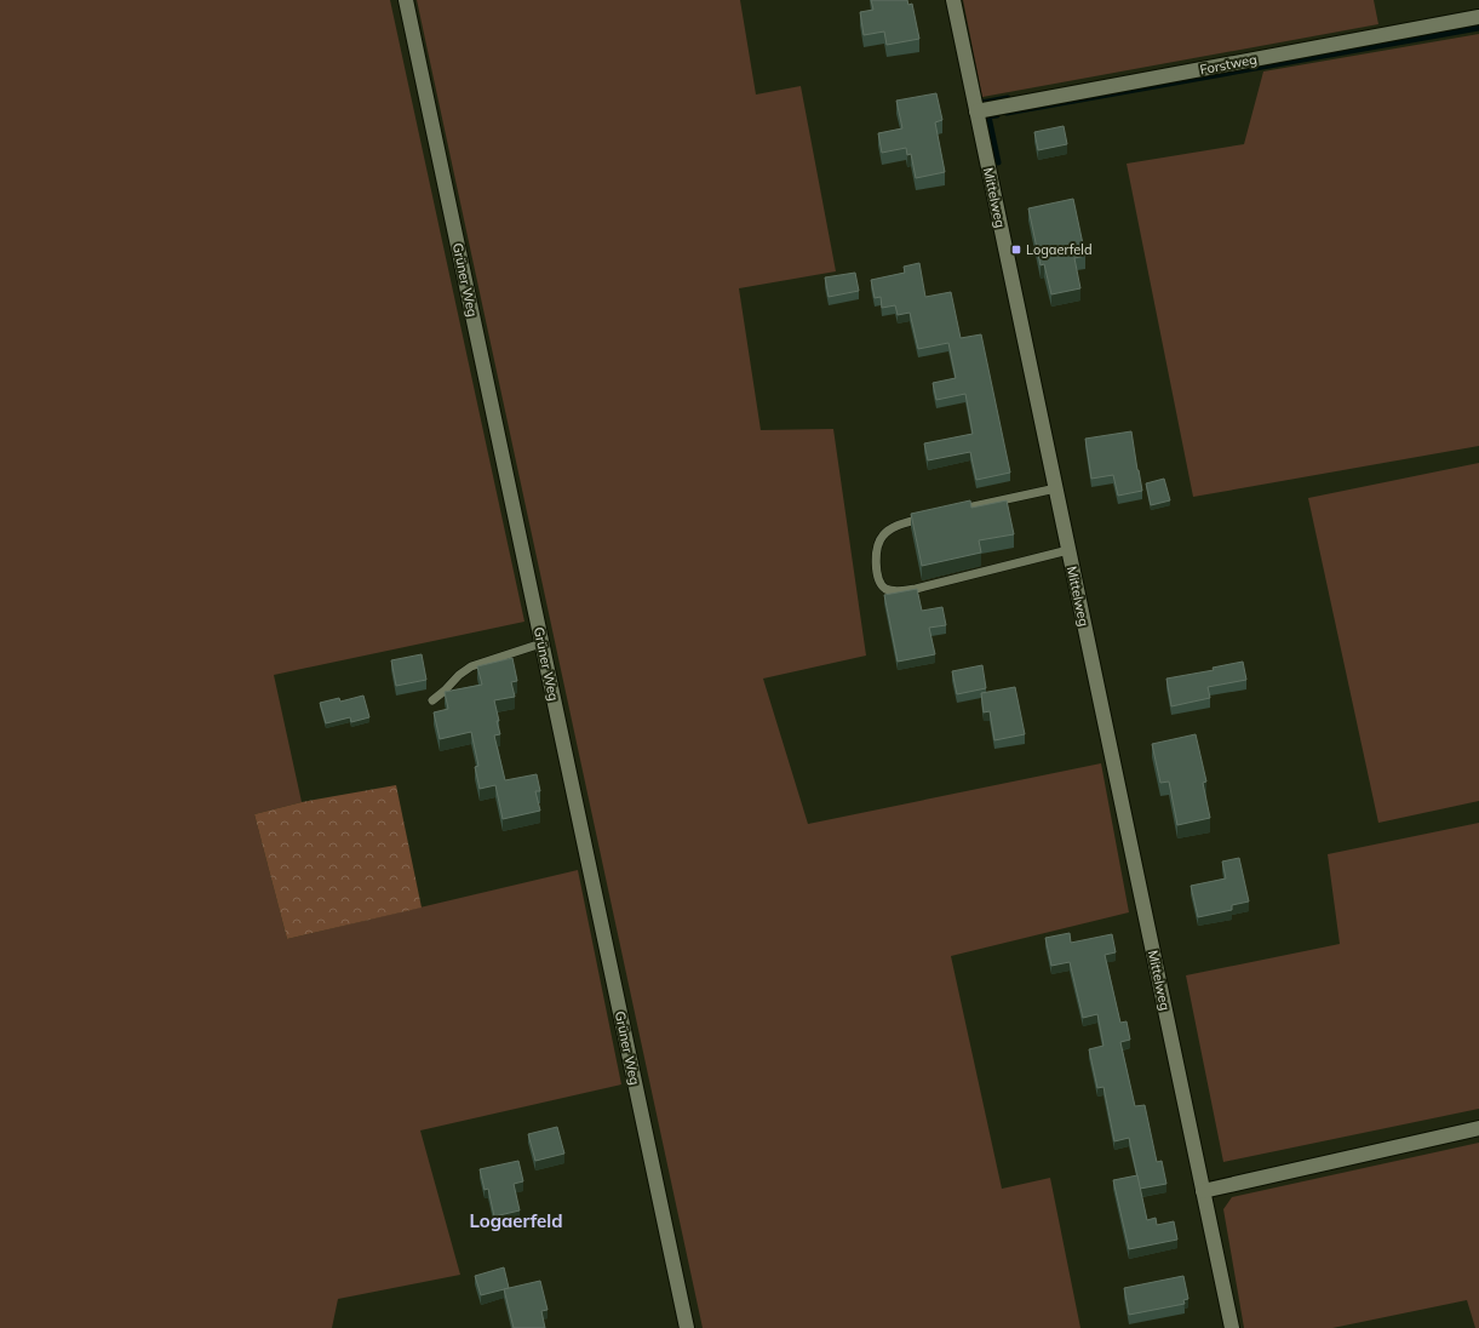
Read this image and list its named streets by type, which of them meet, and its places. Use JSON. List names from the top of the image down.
{
  "streets": {
    "street": ["Forstweg", "Mittelweg", "Grüner Weg"]
  },
  "crossings": [
    ["Forstweg", "Mittelweg"]
  ],
  "districts": ["Logaerfeld"],
  "places": {
    "transit": ["Logaerfeld"]
  }
}
